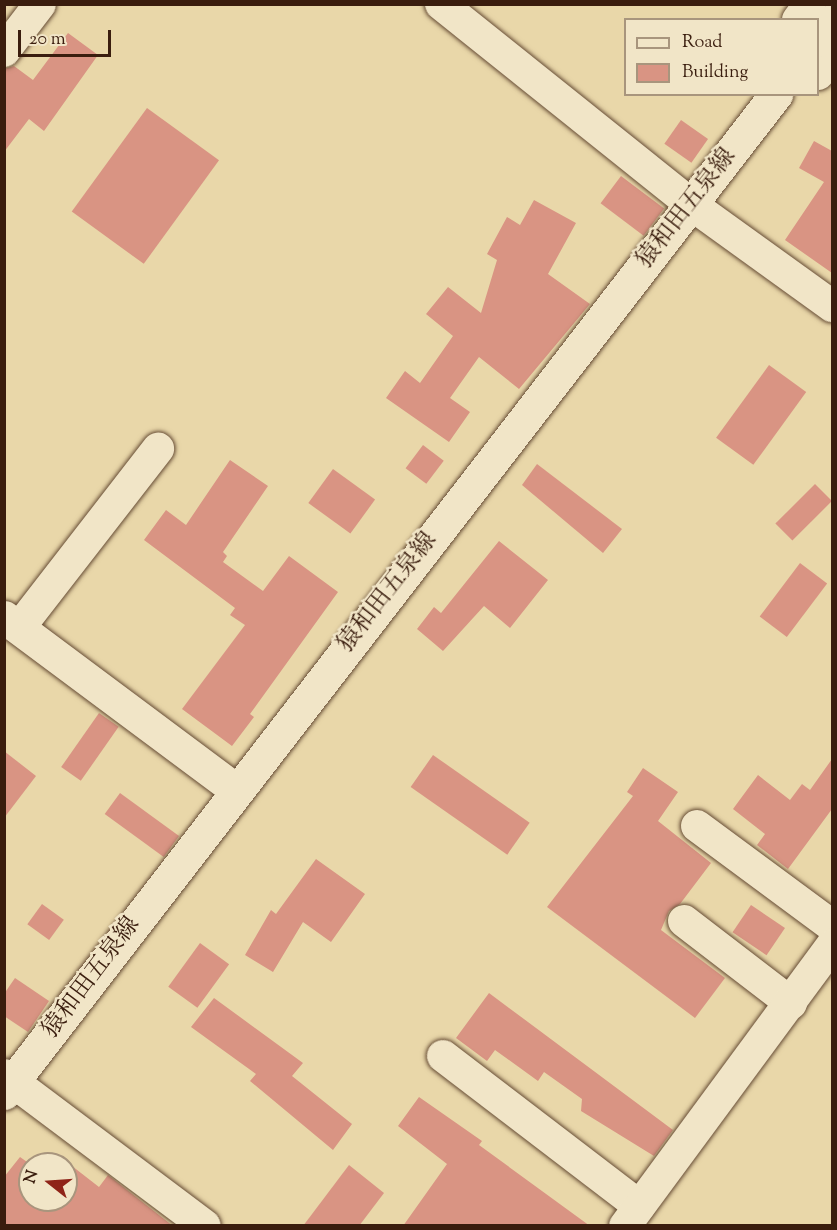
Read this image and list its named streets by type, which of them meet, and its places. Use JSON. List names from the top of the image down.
{
  "streets": {
    "main road": ["猿和田五泉線"]
  },
  "legend": ["Road", "Building"],
  "scale_bar": "20 m",
  "north": "left"
}
